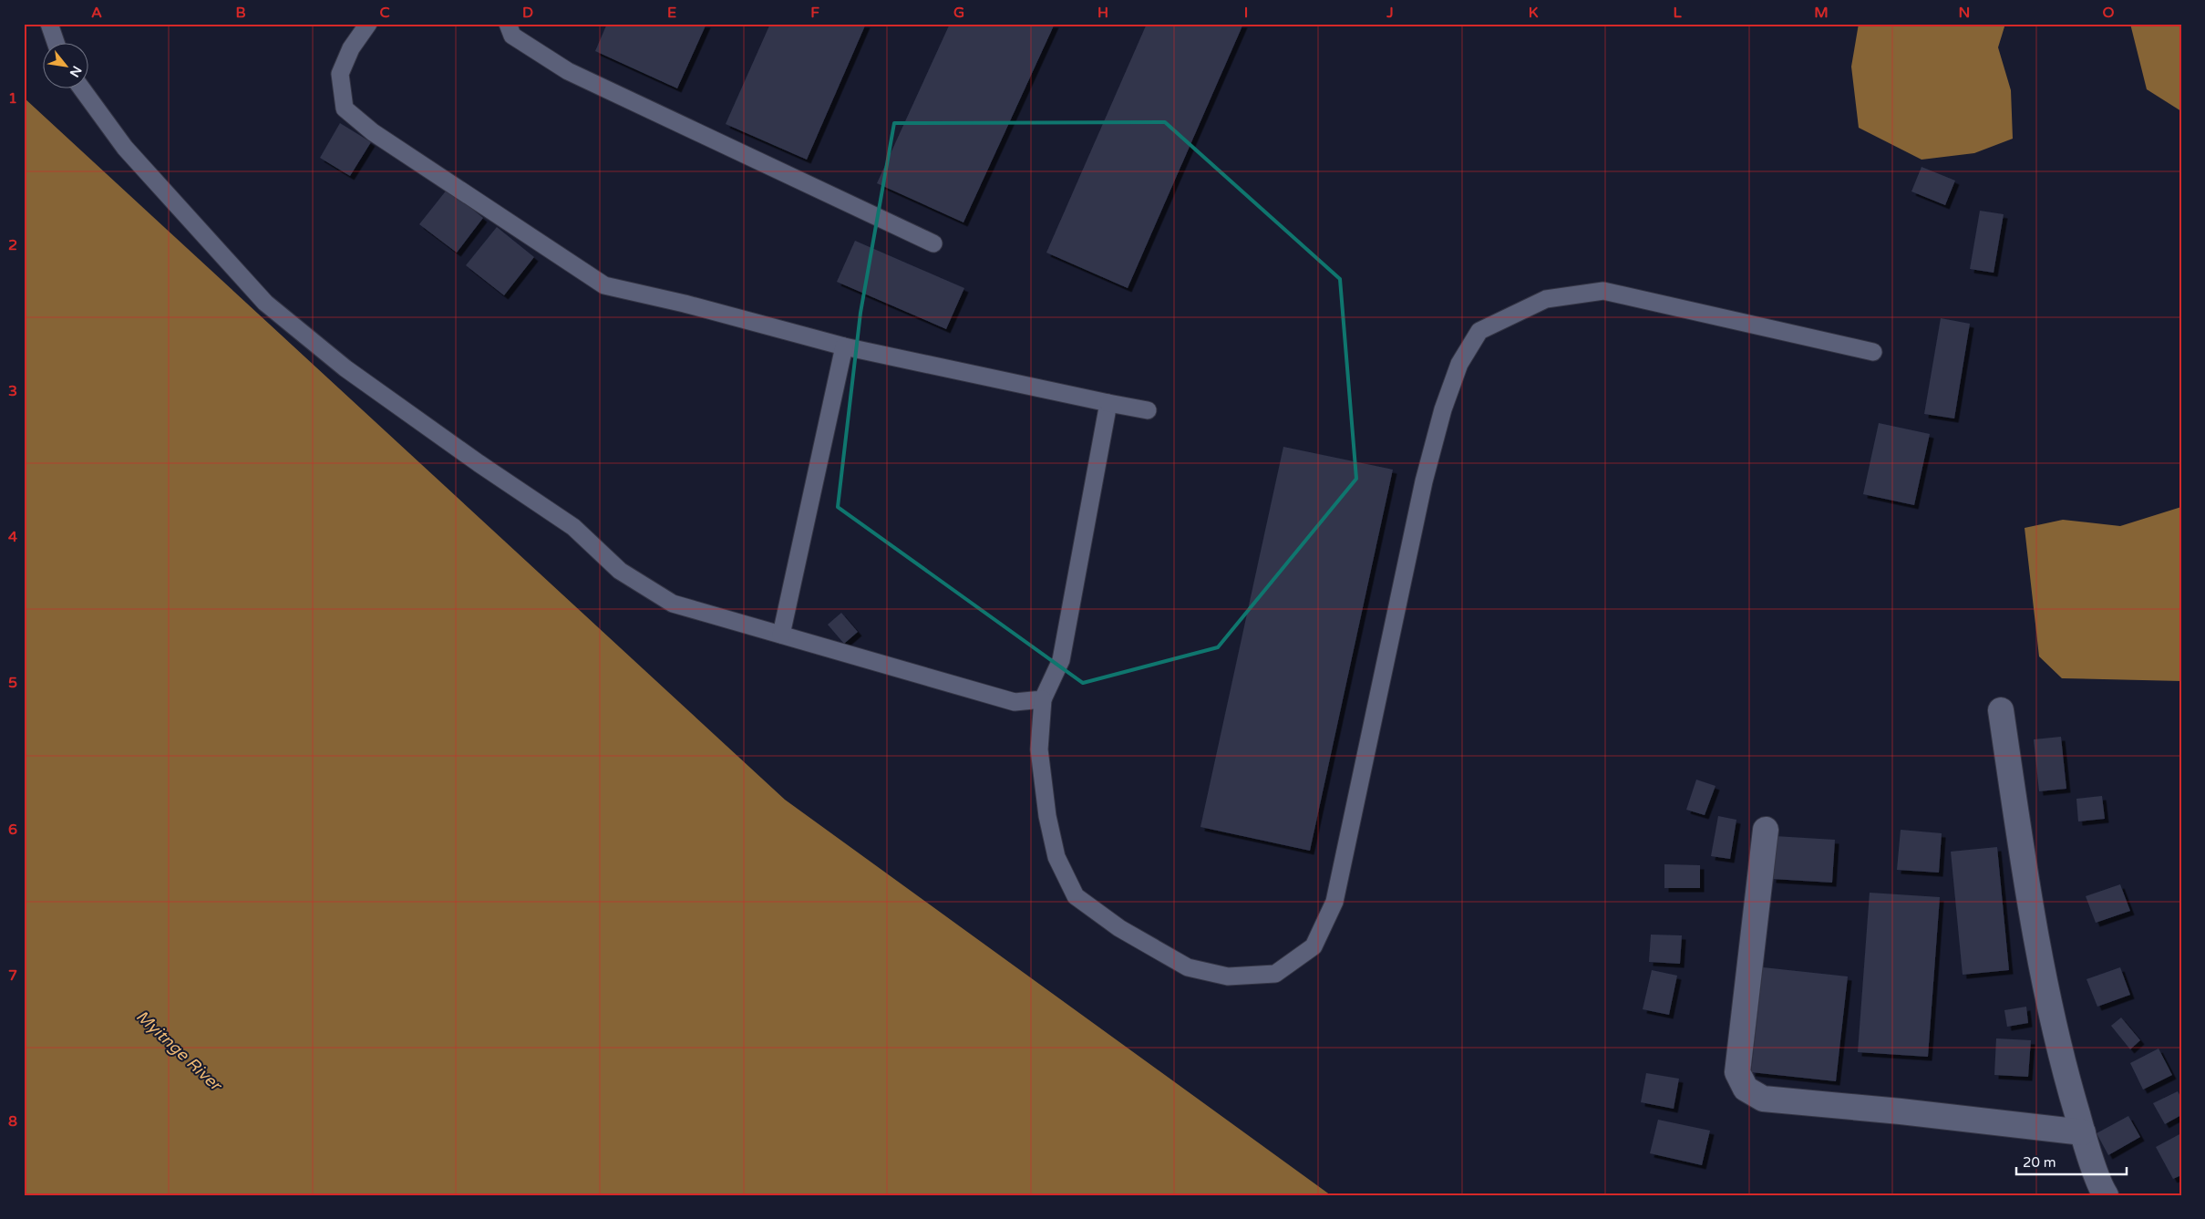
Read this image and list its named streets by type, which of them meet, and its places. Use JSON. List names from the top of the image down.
{
  "water": ["Myitnge River"],
  "scale_bar": "20 m",
  "north": "bottom right",
  "grid": {
    "columns": [
      "A",
      "B",
      "C",
      "D",
      "E",
      "F",
      "G",
      "H",
      "I",
      "J",
      "K",
      "L",
      "M",
      "N",
      "O"
    ],
    "rows": [
      "1",
      "2",
      "3",
      "4",
      "5",
      "6",
      "7",
      "8"
    ]
  }
}
